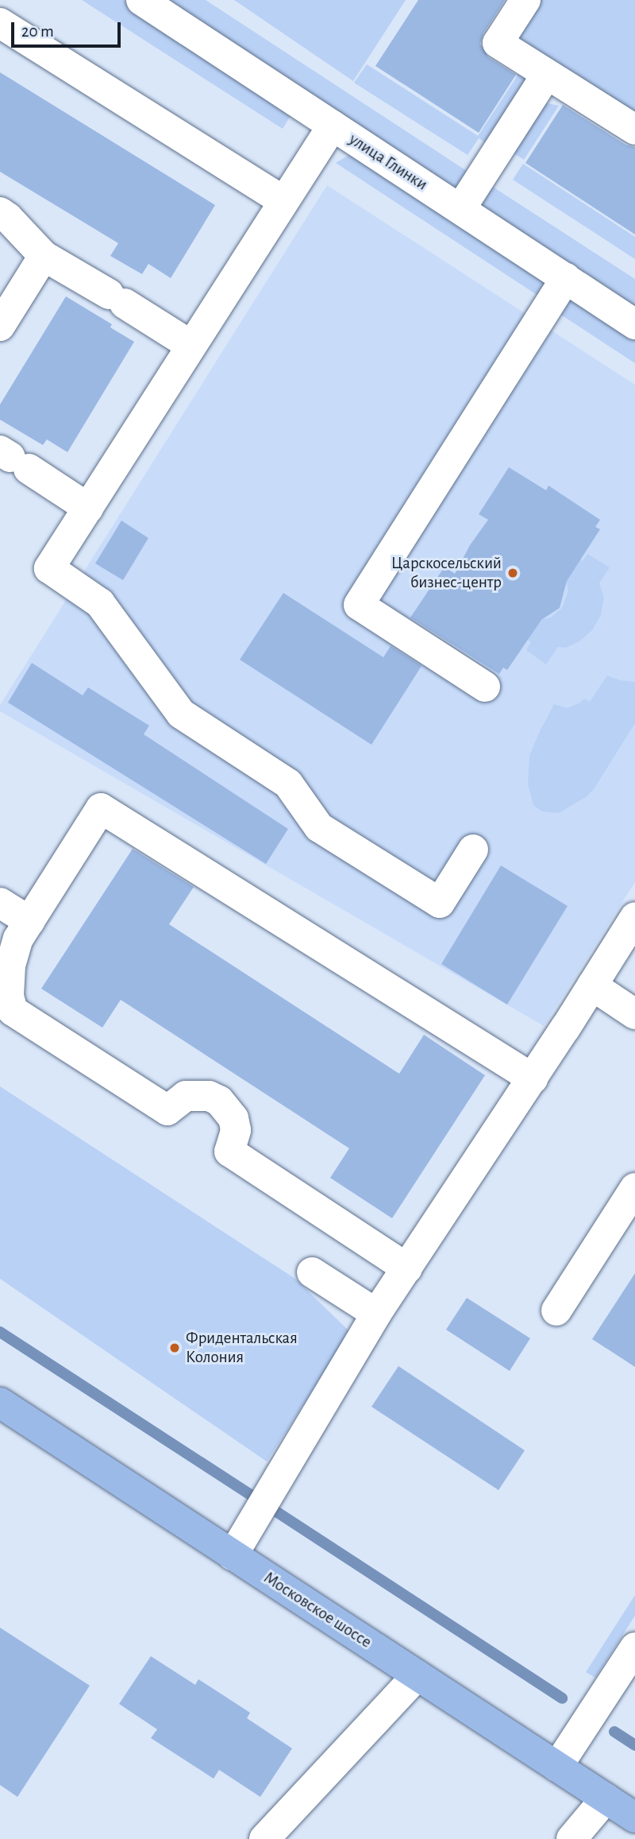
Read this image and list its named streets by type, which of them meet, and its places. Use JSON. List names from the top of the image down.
{
  "streets": {
    "main road": ["Московское шоссе"],
    "street": ["улица Глинки"]
  },
  "places": ["Царскосельский бизнес-центр", "Фридентальская Колония"],
  "scale_bar": "20 m"
}
